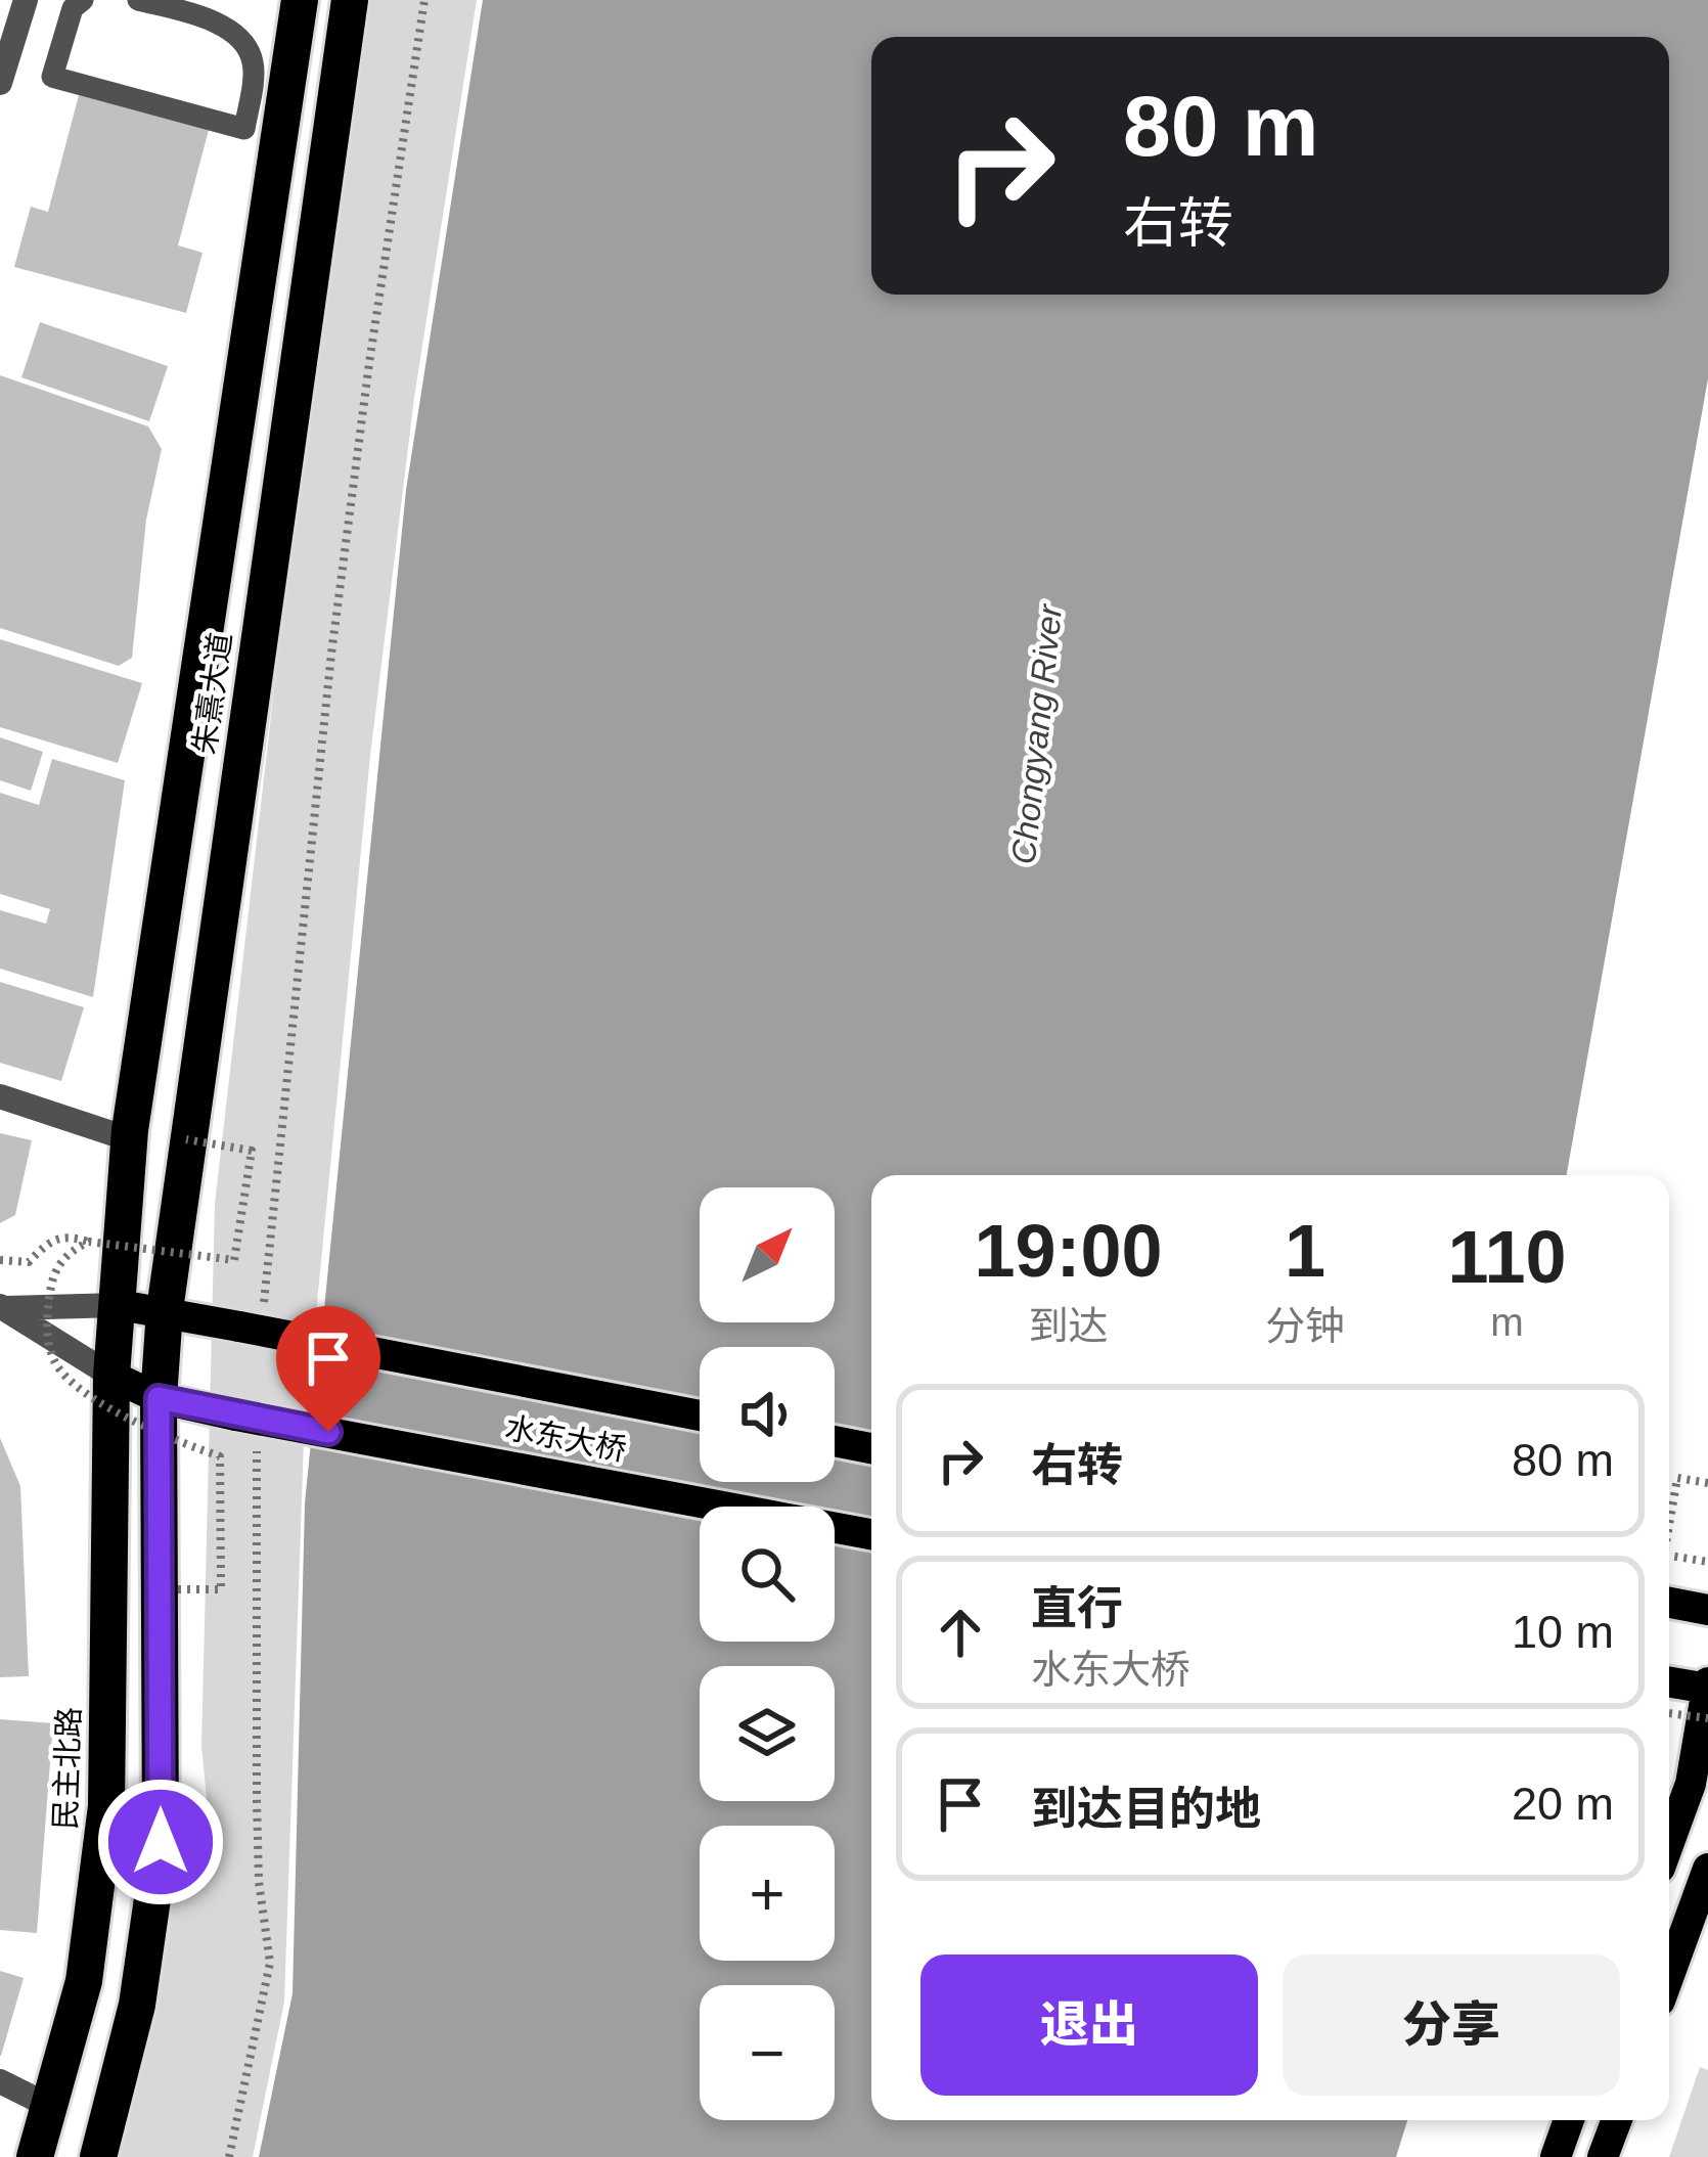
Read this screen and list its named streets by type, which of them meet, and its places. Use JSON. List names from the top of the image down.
{
  "streets": {
    "highway": ["朱熹大道", "民主北路"],
    "main road": ["水东大桥"]
  },
  "crossings": [
    ["朱熹大道", "水东大桥"],
    ["朱熹大道", "民主北路"],
    ["水东大桥", "民主北路"]
  ],
  "water": ["Chongyang River"],
  "north": "top right",
  "page": {
    "turn": ["80 m", "右转"],
    "eta": [
      "19:00",
      "到达",
      "1",
      "分钟",
      "110",
      "m"
    ],
    "map_buttons": ["+", "−"],
    "list": [
      {
        "name": "右转",
        "value": "80 m"
      },
      {
        "name": "直行",
        "note": "水东大桥",
        "value": "10 m"
      },
      {
        "name": "到达目的地",
        "value": "20 m"
      }
    ],
    "buttons": ["退出", "分享"]
  }
}
